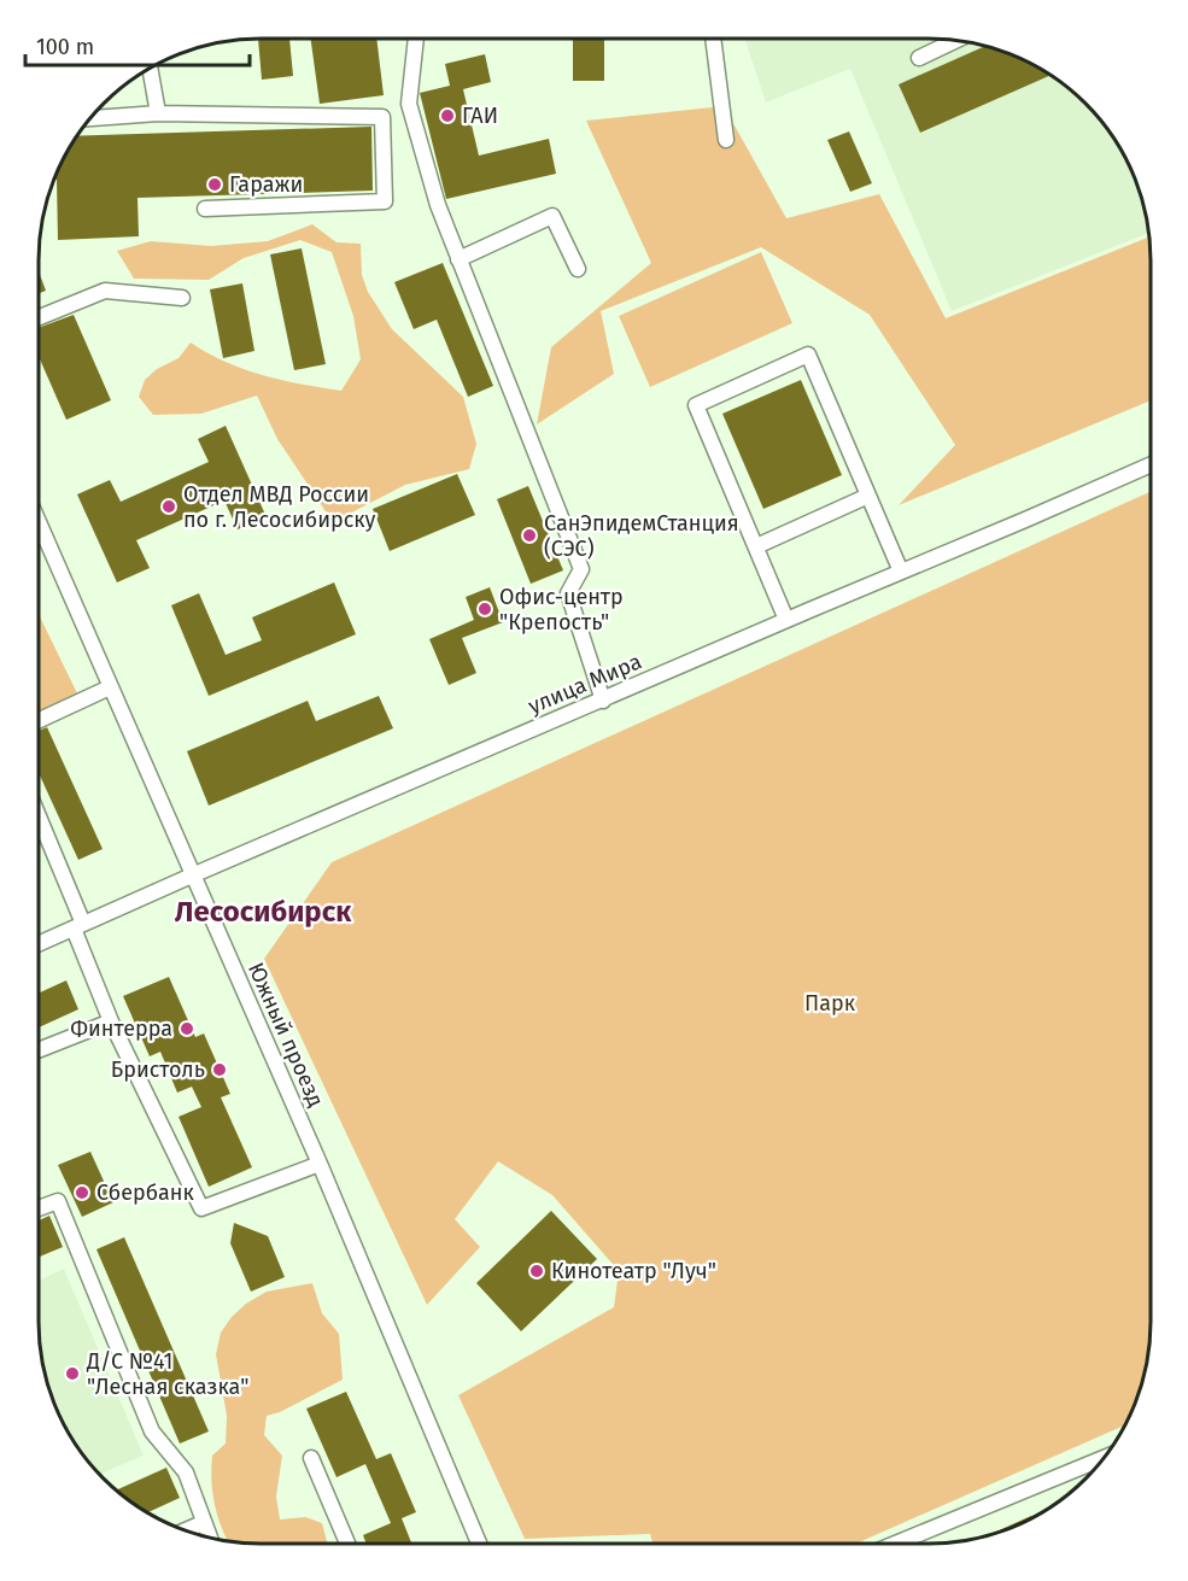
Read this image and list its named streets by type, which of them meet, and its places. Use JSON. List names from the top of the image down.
{
  "streets": {
    "street": ["улица Мира", "Южный проезд"]
  },
  "crossings": [
    ["улица Мира", "Южный проезд"]
  ],
  "districts": ["Лесосибирск"],
  "parks": ["Парк"],
  "places": [
    "ГАИ",
    "Гаражи",
    "Отдел МВД России по г. Лесосибирску",
    "СанЭпидемСтанция (СЭС)",
    "Офис-центр \"Крепость\"",
    "Финтерра",
    "Бристоль",
    "Сбербанк",
    "Кинотеатр \"Луч\"",
    "Д/С №41 \"Лесная сказка\""
  ],
  "scale_bar": "100 m"
}
